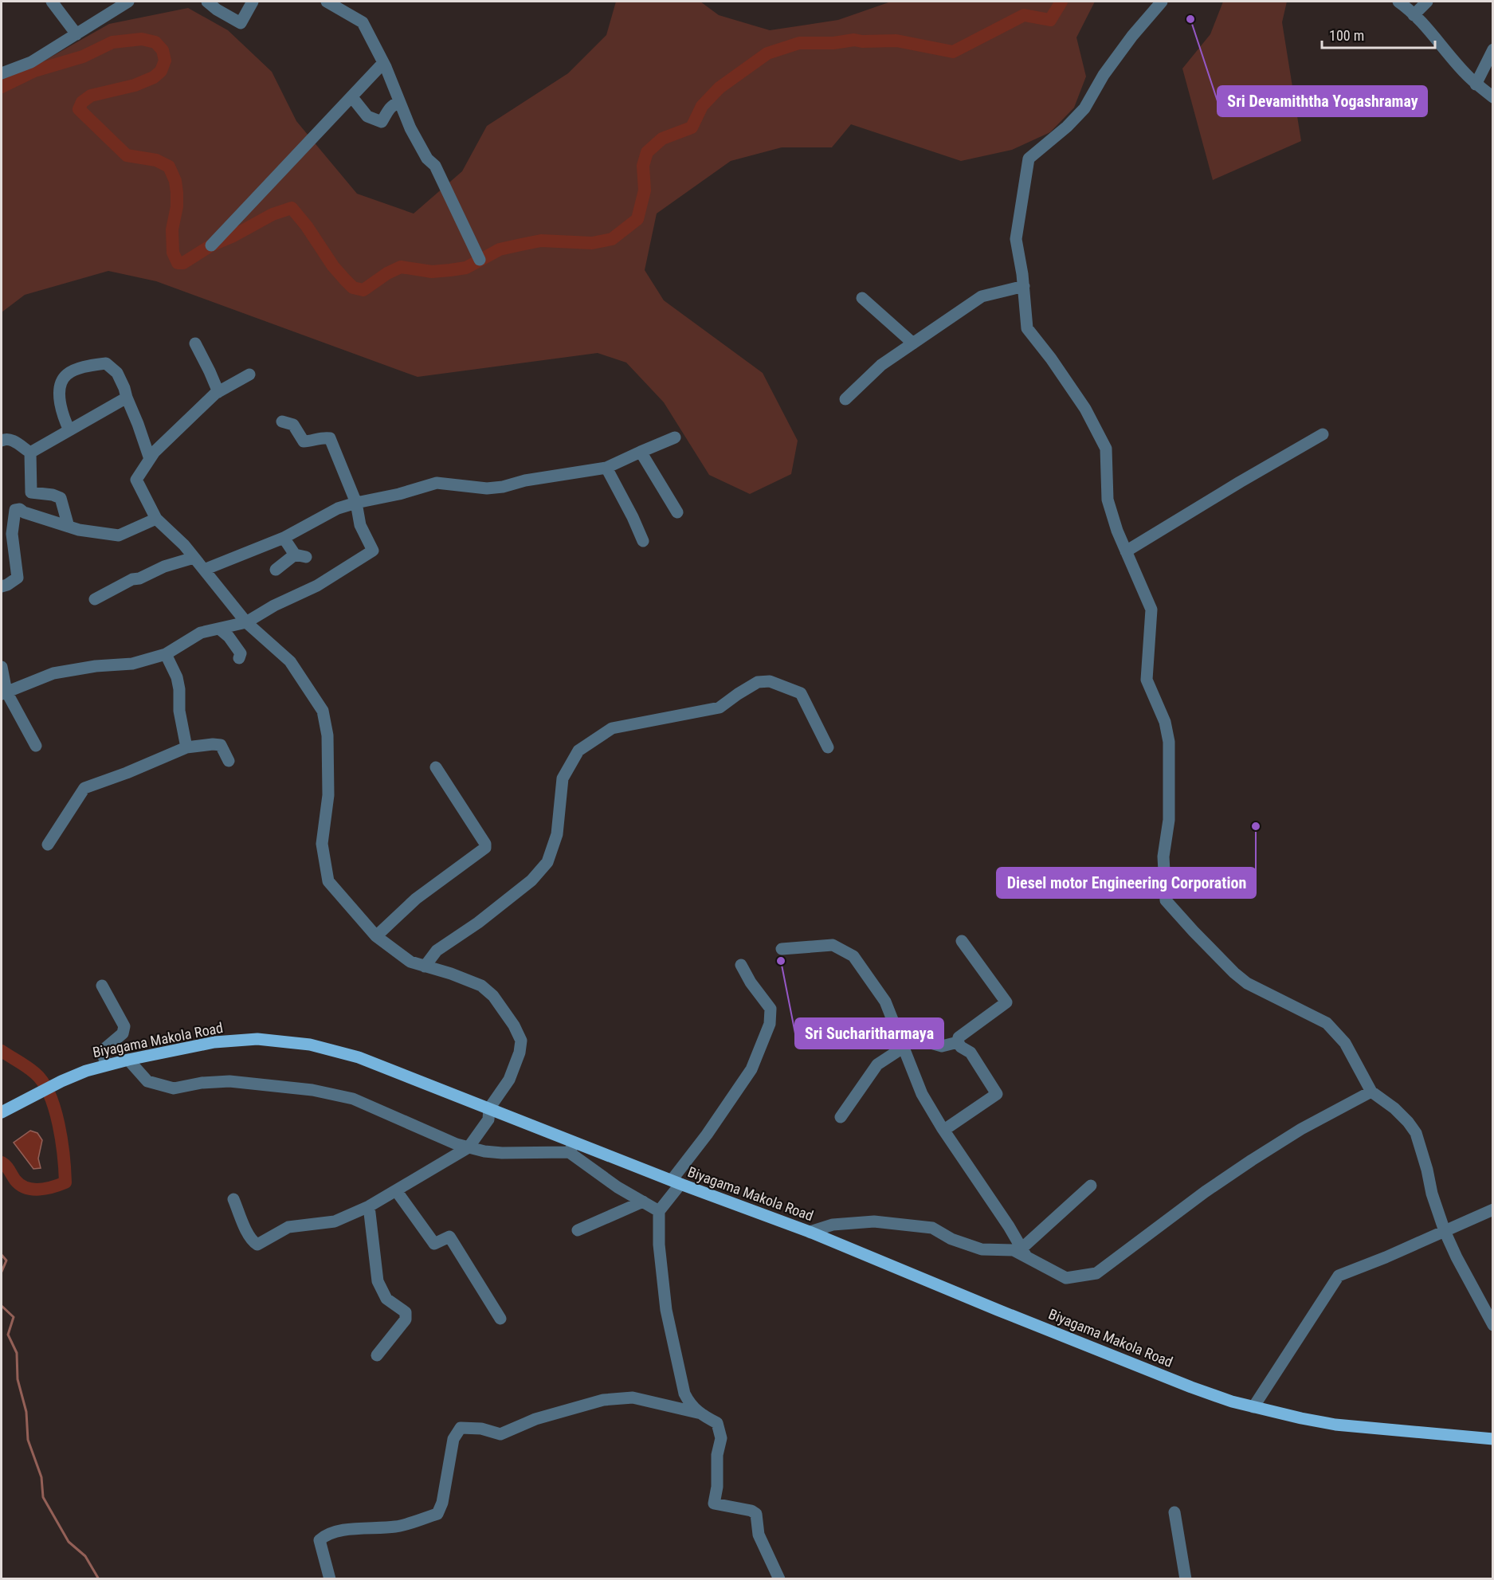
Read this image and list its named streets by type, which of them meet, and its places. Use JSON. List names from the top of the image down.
{
  "streets": {
    "main road": ["Biyagama Makola Road"]
  },
  "places": ["Sri Devamiththa Yogashramay", "Diesel motor Engineering Corporation", "Sri Sucharitharmaya"],
  "scale_bar": "100 m"
}
